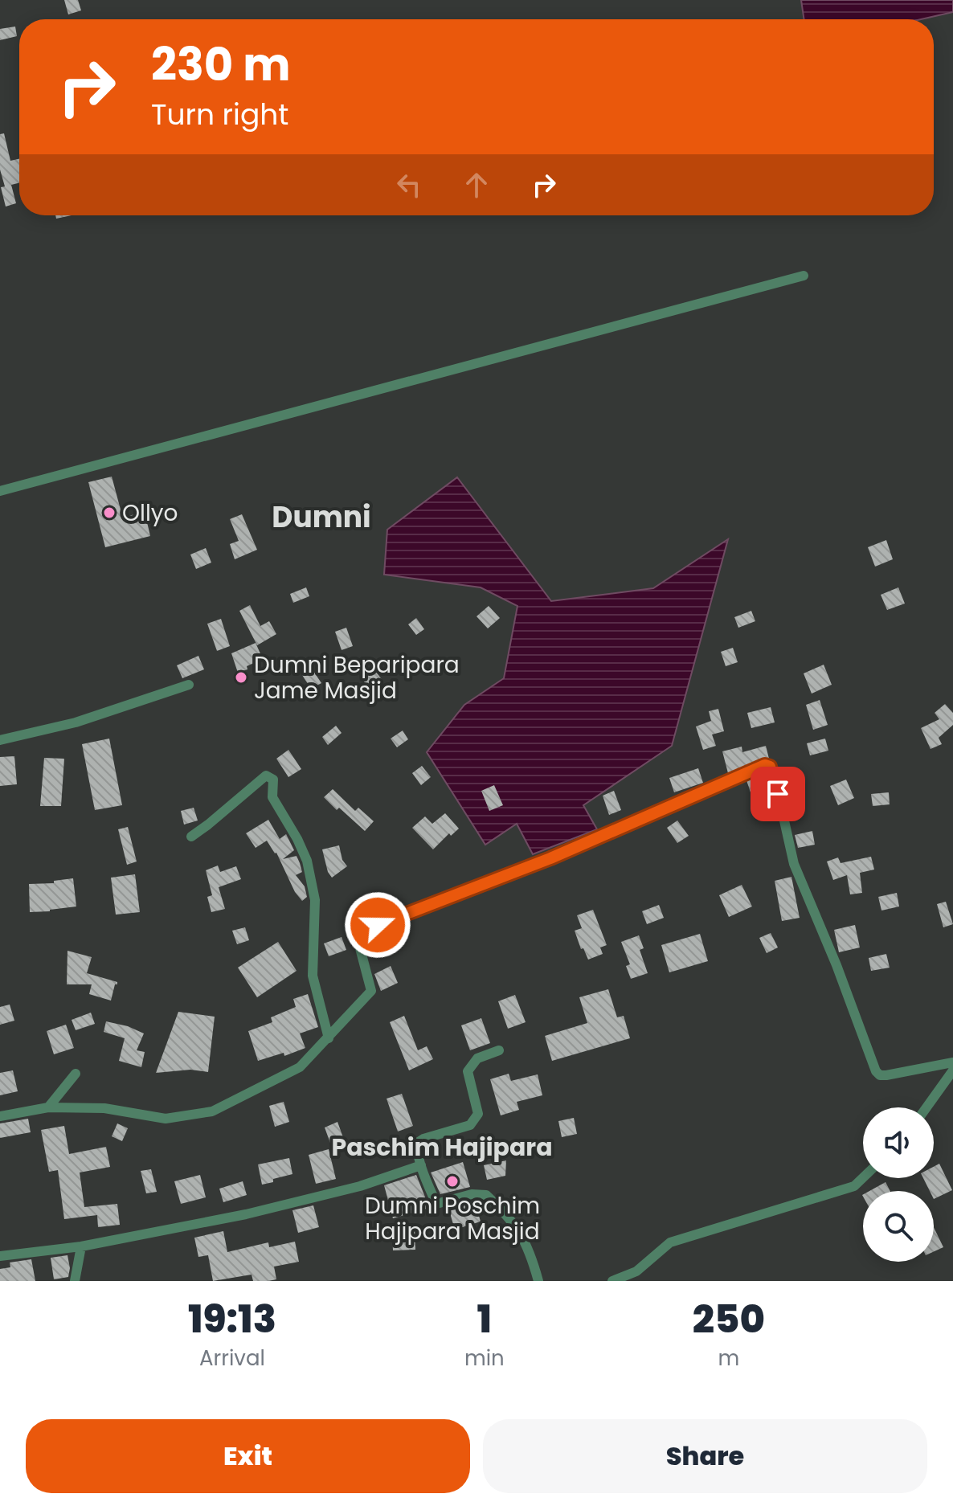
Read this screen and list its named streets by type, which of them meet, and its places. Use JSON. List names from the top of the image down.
{
  "districts": ["Dumni", "Paschim Hajipara"],
  "places": ["Ollyo", "Dumni Beparipara Jame Masjid", "Dumni Poschim Hajipara Masjid"],
  "page": {
    "turn": ["230 m", "Turn right"],
    "eta": [
      "19:13",
      "Arrival",
      "1",
      "min",
      "250",
      "m"
    ],
    "buttons": ["Exit", "Share"]
  }
}
